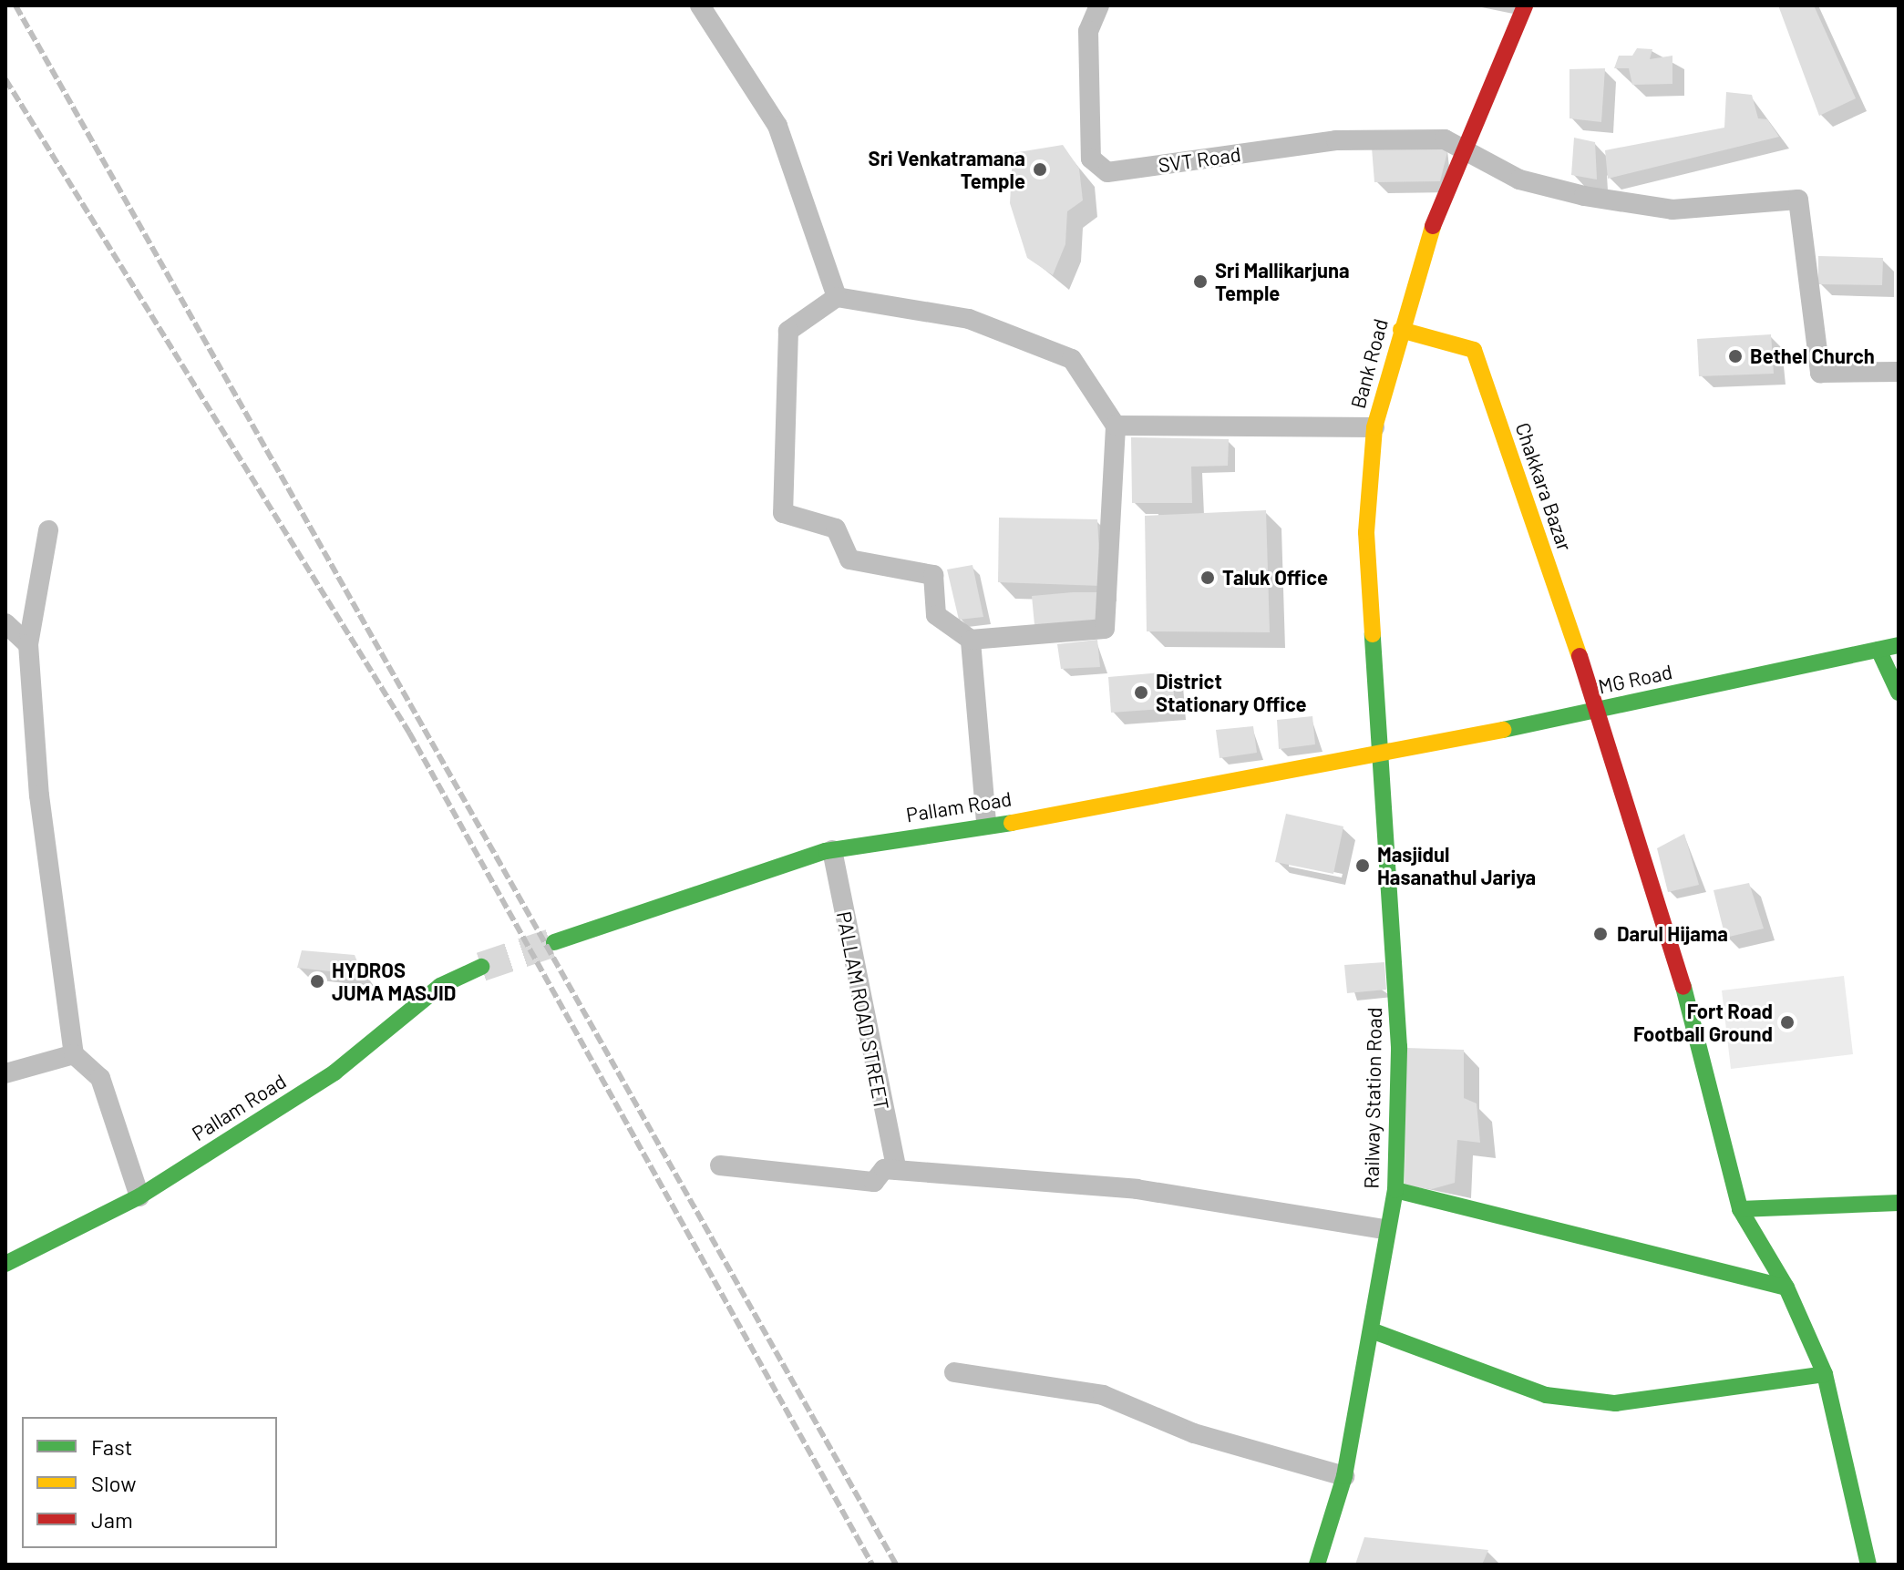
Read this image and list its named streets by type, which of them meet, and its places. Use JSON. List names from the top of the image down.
{
  "streets": {
    "street": [
      "SVT Road",
      "Bank Road",
      "Chakkara Bazar",
      "MG Road",
      "Pallam Road",
      "PALLAM ROAD STREET",
      "Railway Station Road"
    ]
  },
  "crossings": [
    ["SVT Road", "Bank Road"],
    ["Bank Road", "Chakkara Bazar"],
    ["Bank Road", "MG Road"],
    ["Bank Road", "Pallam Road"],
    ["Bank Road", "Railway Station Road"],
    ["Chakkara Bazar", "MG Road"],
    ["MG Road", "Pallam Road"],
    ["MG Road", "Railway Station Road"],
    ["Pallam Road", "PALLAM ROAD STREET"],
    ["Pallam Road", "Railway Station Road"]
  ],
  "places": [
    "Sri Venkatramana Temple",
    "Sri Mallikarjuna Temple",
    "Bethel Church",
    "Taluk Office",
    "District Stationary Office",
    "Masjidul Hasanathul Jariya",
    "Darul Hijama",
    "HYDROS JUMA MASJID",
    "Fort Road Football Ground"
  ],
  "legend": ["Fast", "Slow", "Jam"]
}
